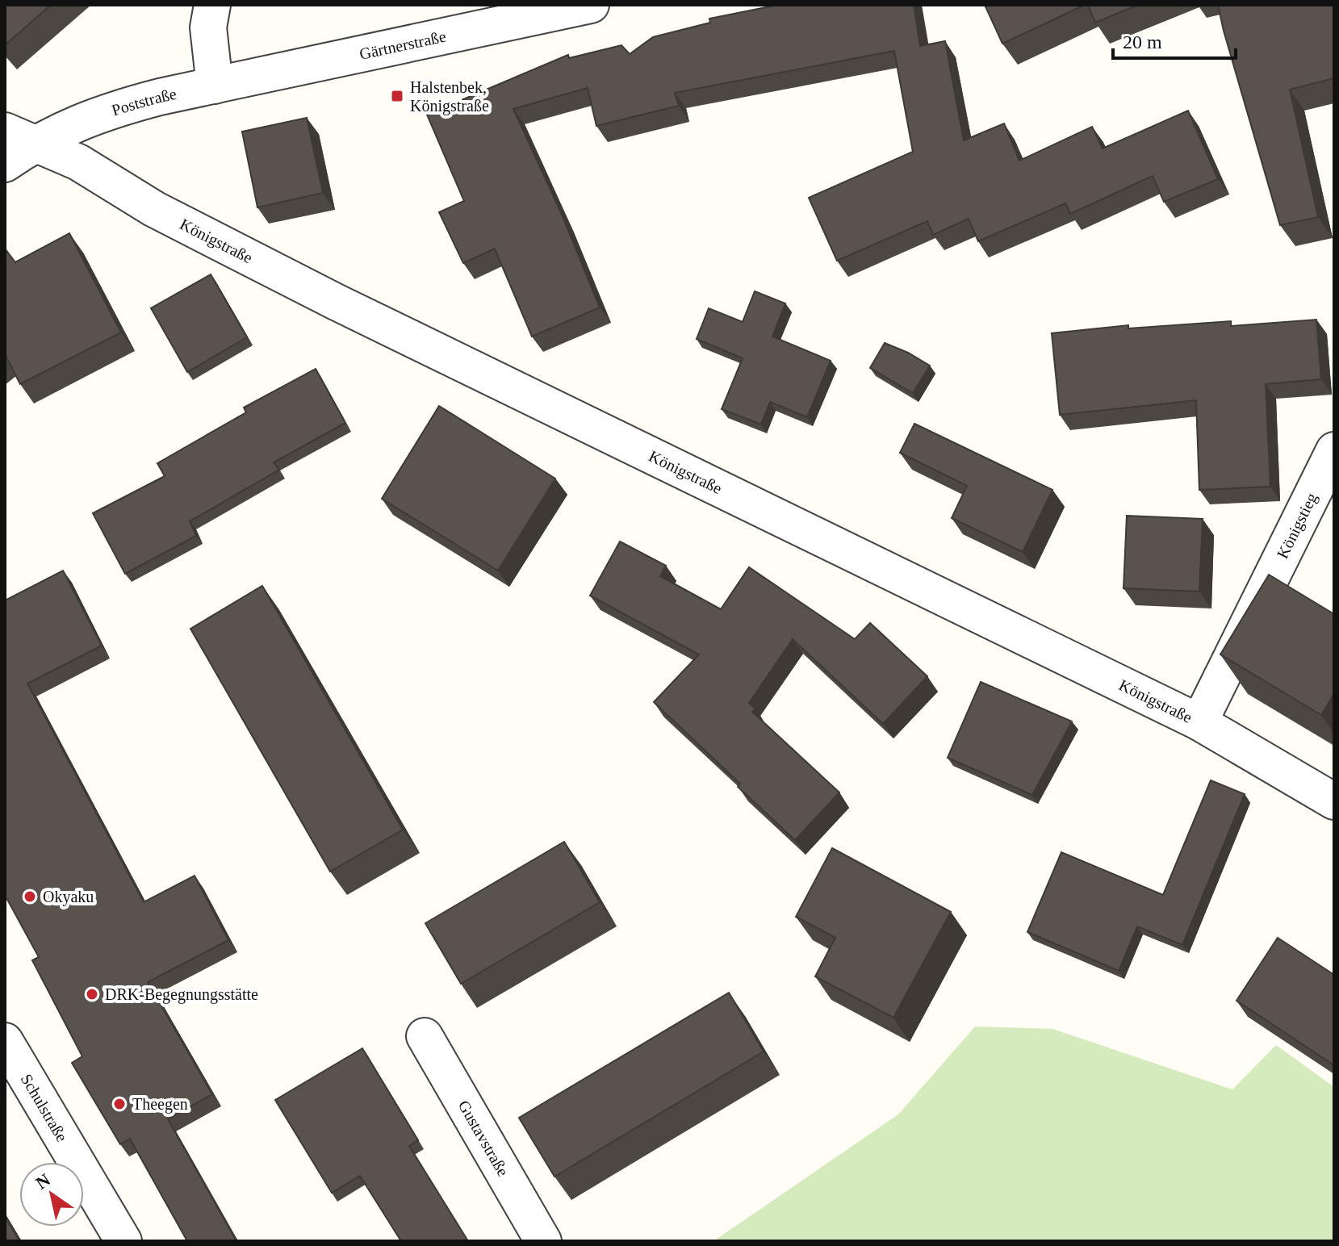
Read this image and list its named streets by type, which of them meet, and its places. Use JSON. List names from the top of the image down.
{
  "streets": {
    "street": [
      "Gärtnerstraße",
      "Poststraße",
      "Königstraße",
      "Königstieg",
      "Schulstraße",
      "Gustavstraße"
    ]
  },
  "crossings": [
    ["Gärtnerstraße", "Poststraße"],
    ["Poststraße", "Königstraße"],
    ["Königstraße", "Königstieg"]
  ],
  "places": {
    "transit": ["Halstenbek, Königstraße"],
    "other": ["Okyaku", "DRK-Begegnungsstätte", "Theegen"]
  },
  "scale_bar": "20 m",
  "north": "top left"
}
